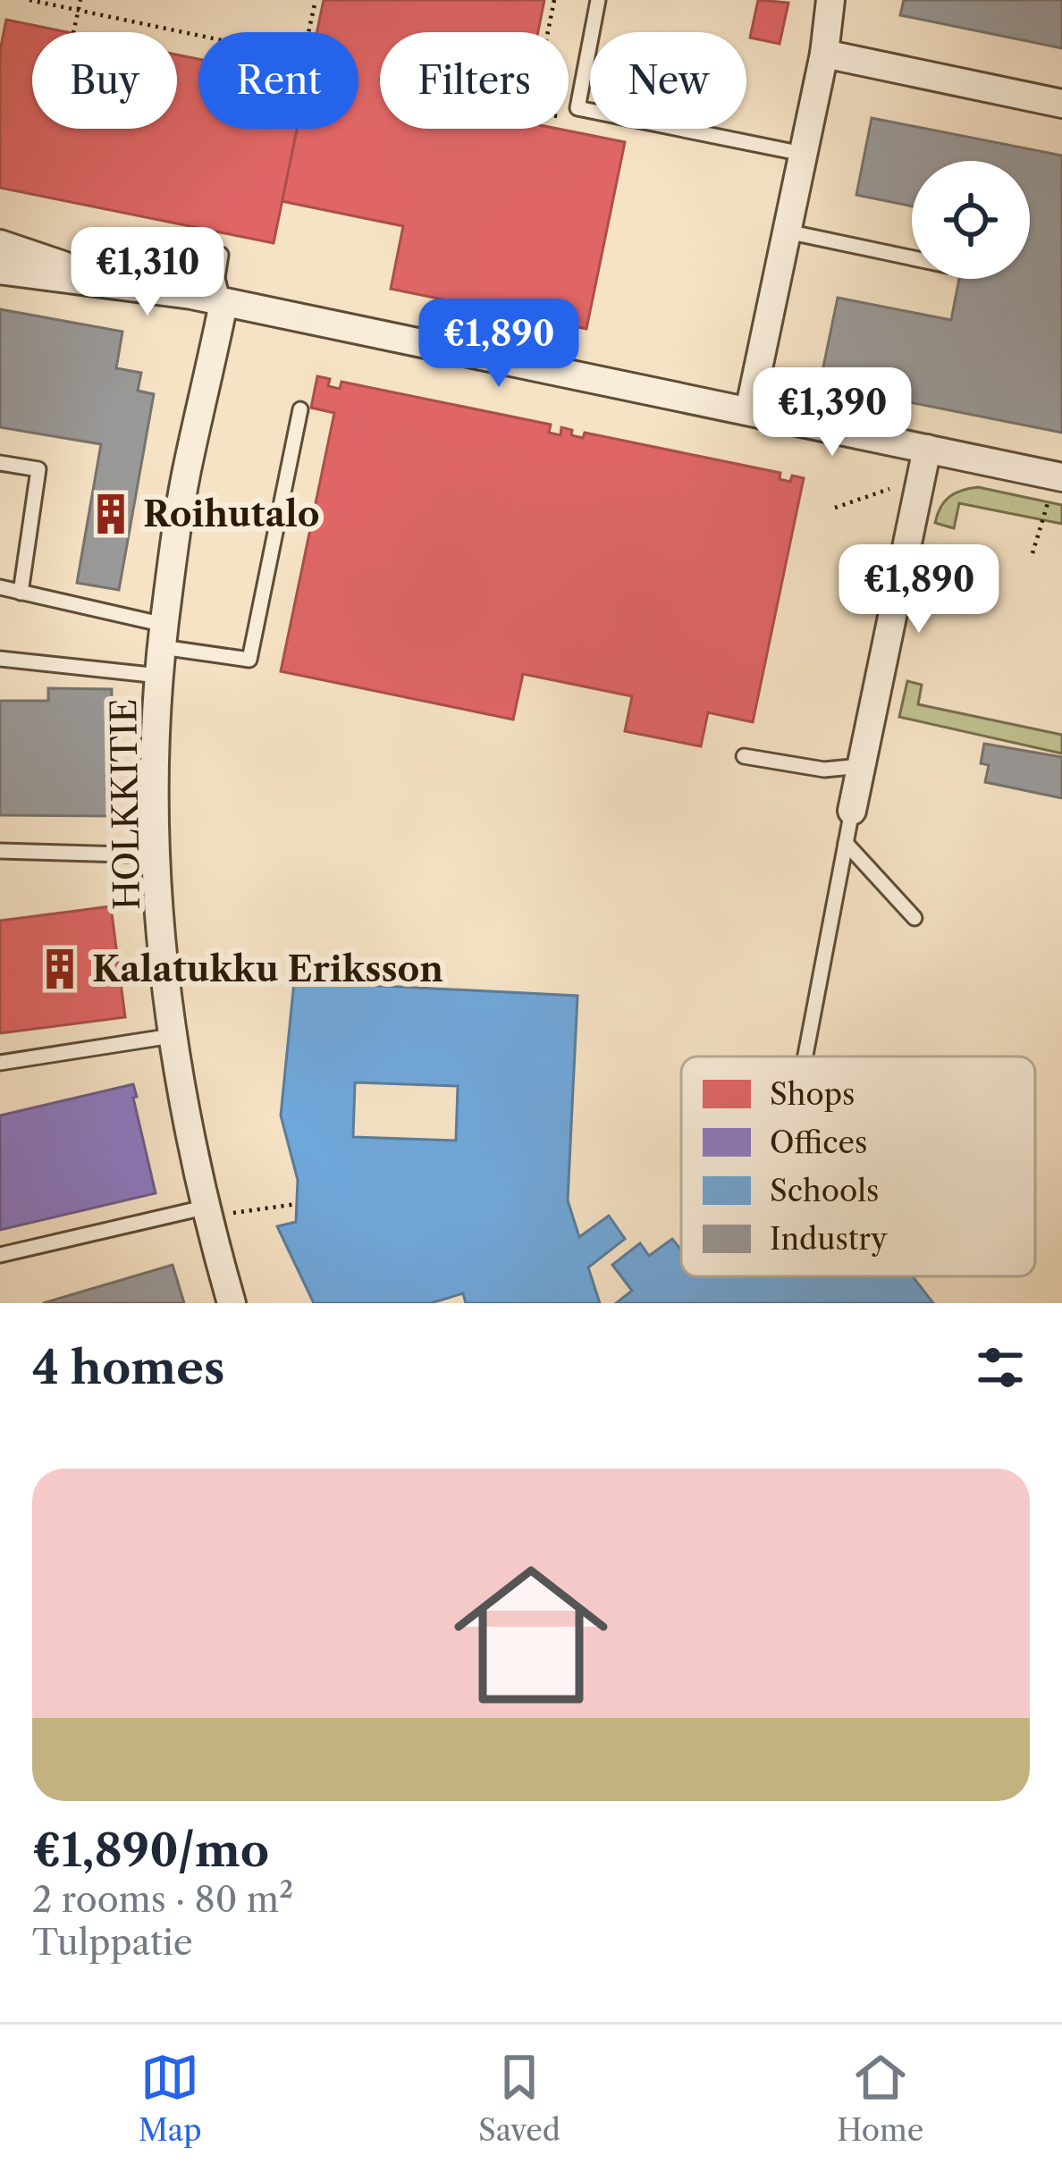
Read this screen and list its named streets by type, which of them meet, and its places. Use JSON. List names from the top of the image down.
{
  "streets": {
    "street": ["HOLKKITIE"]
  },
  "places": {
    "building": ["Roihutalo", "Kalatukku Eriksson"]
  },
  "legend": [
    "Shops",
    "Offices",
    "Schools",
    "Industry"
  ],
  "page": {
    "chip": [
      "Buy",
      "Rent",
      "Filters",
      "New"
    ],
    "price": [
      "€1,310",
      "€1,890",
      "€1,390",
      "€1,890"
    ],
    "heading": "4 homes",
    "list": [
      {
        "name": "€1,890/mo",
        "note": "2 rooms · 80 m² · Tulppatie"
      }
    ],
    "tabs": ["Map", "Saved", "Home"]
  }
}
